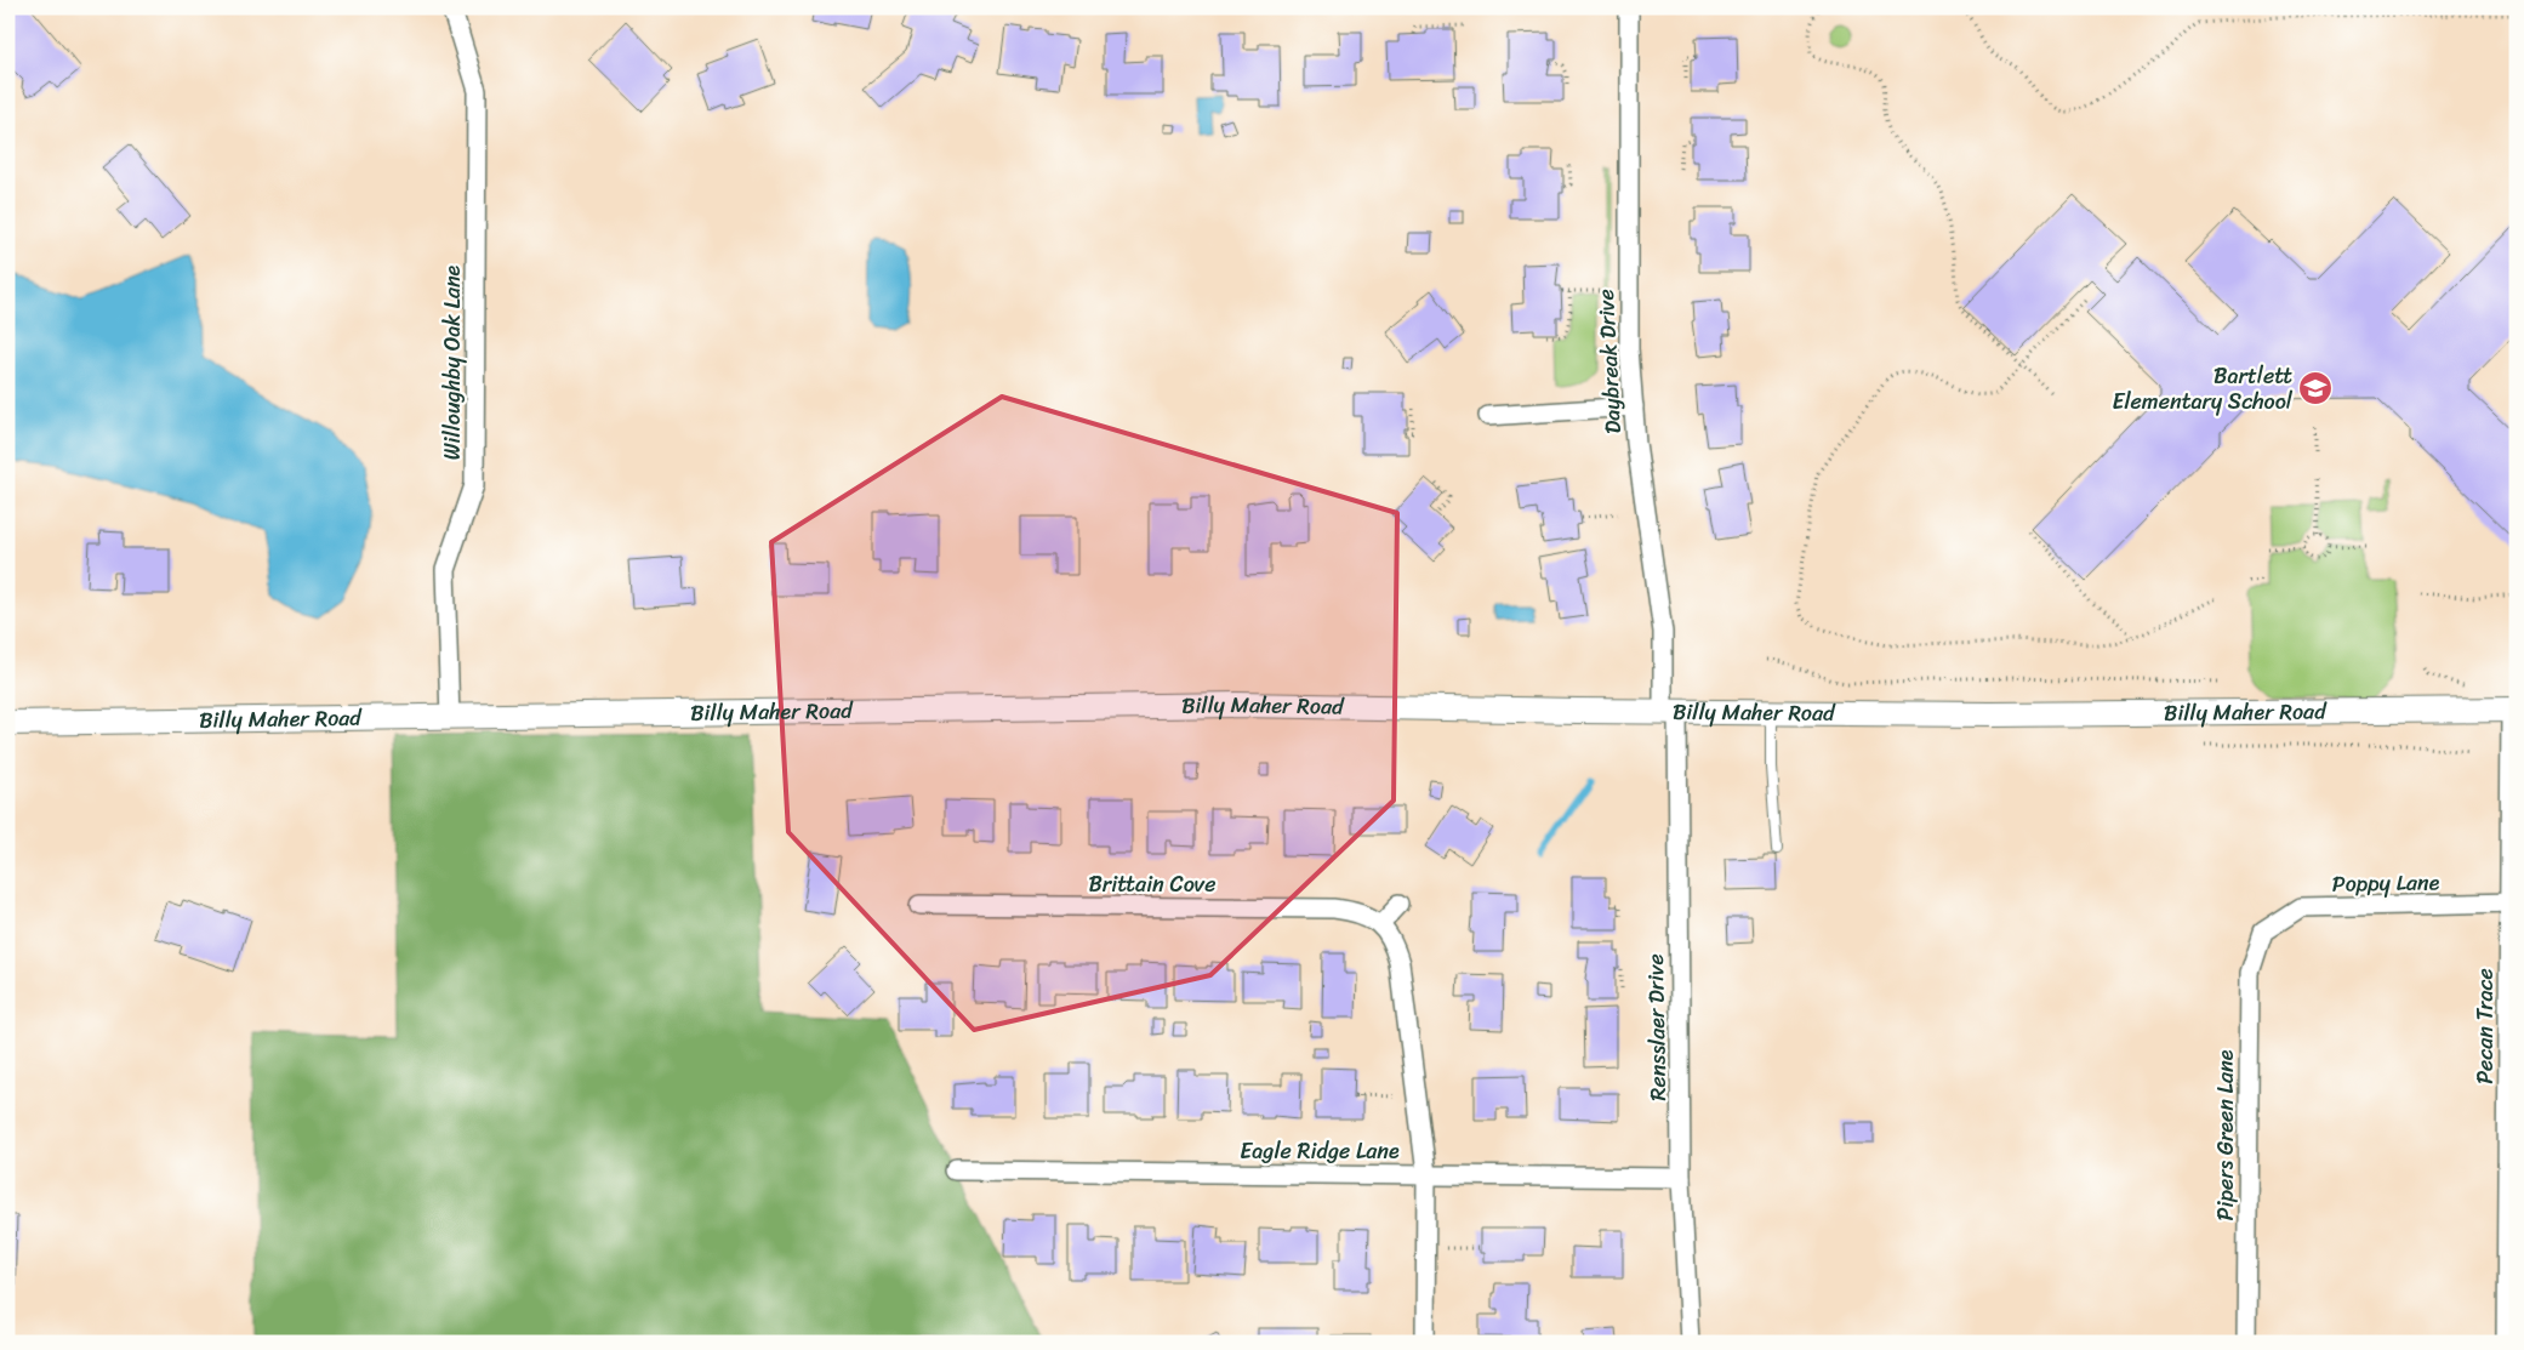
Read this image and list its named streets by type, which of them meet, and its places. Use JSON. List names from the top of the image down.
{
  "streets": {
    "main road": ["Billy Maher Road"],
    "street": [
      "Daybreak Drive",
      "Willoughby Oak Lane",
      "Poppy Lane",
      "Brittain Cove",
      "Pecan Trace",
      "Rensslaer Drive",
      "Pipers Green Lane",
      "Eagle Ridge Lane"
    ]
  },
  "crossings": [
    ["Daybreak Drive", "Billy Maher Road"],
    ["Daybreak Drive", "Rensslaer Drive"],
    ["Willoughby Oak Lane", "Billy Maher Road"],
    ["Billy Maher Road", "Pecan Trace"],
    ["Billy Maher Road", "Rensslaer Drive"],
    ["Poppy Lane", "Pecan Trace"],
    ["Poppy Lane", "Pipers Green Lane"],
    ["Rensslaer Drive", "Eagle Ridge Lane"]
  ],
  "places": {
    "school or university": ["Bartlett Elementary School"]
  }
}
